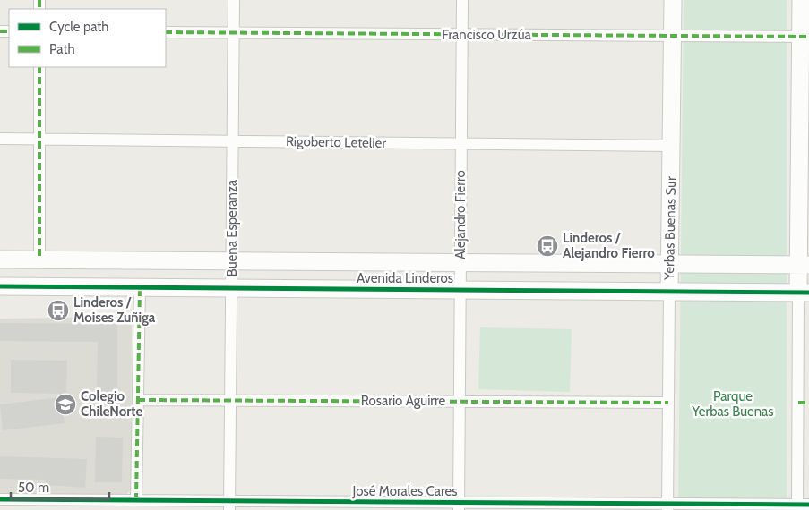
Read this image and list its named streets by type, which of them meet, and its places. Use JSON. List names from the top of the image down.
{
  "streets": {
    "street": [
      "Francisco Urzúa",
      "Rigoberto Letelier",
      "Alejandro Fierro",
      "Buena Esperanza",
      "Yerbas Buenas Sur",
      "Avenida Linderos",
      "Rosario Aguirre",
      "José Morales Cares"
    ]
  },
  "crossings": [
    ["Francisco Urzúa", "Alejandro Fierro"],
    ["Francisco Urzúa", "Buena Esperanza"],
    ["Francisco Urzúa", "Yerbas Buenas Sur"],
    ["Rigoberto Letelier", "Alejandro Fierro"],
    ["Rigoberto Letelier", "Buena Esperanza"],
    ["Rigoberto Letelier", "Yerbas Buenas Sur"],
    ["Alejandro Fierro", "Avenida Linderos"],
    ["Alejandro Fierro", "Rosario Aguirre"],
    ["Alejandro Fierro", "José Morales Cares"],
    ["Buena Esperanza", "Avenida Linderos"],
    ["Buena Esperanza", "Rosario Aguirre"],
    ["Buena Esperanza", "José Morales Cares"],
    ["Yerbas Buenas Sur", "Avenida Linderos"],
    ["Yerbas Buenas Sur", "Rosario Aguirre"],
    ["Yerbas Buenas Sur", "José Morales Cares"]
  ],
  "parks": ["Parque Yerbas Buenas"],
  "places": {
    "bus stop": ["Linderos / Alejandro Fierro", "Linderos / Moises Zuñiga"],
    "school or university": ["Colegio ChileNorte"]
  },
  "legend": ["Cycle path", "Path"],
  "scale_bar": "50 m"
}
